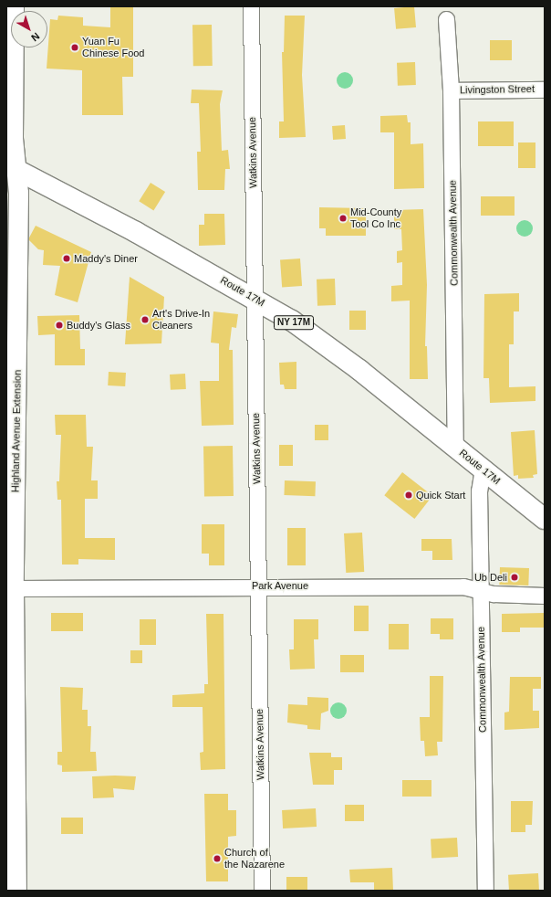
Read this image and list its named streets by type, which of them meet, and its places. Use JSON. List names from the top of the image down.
{
  "streets": {
    "main road": ["Route 17M", "NY 17M"],
    "street": [
      "Livingston Street",
      "Watkins Avenue",
      "Commonwealth Avenue",
      "Highland Avenue Extension",
      "Park Avenue"
    ]
  },
  "crossings": [
    ["Livingston Street", "Commonwealth Avenue"],
    ["Watkins Avenue", "Route 17M"],
    ["Watkins Avenue", "Park Avenue"],
    ["Commonwealth Avenue", "Route 17M"],
    ["Commonwealth Avenue", "Park Avenue"],
    ["Route 17M", "Highland Avenue Extension"],
    ["Highland Avenue Extension", "Park Avenue"]
  ],
  "places": [
    "Yuan Fu Chinese Food",
    "Mid-County Tool Co Inc",
    "Maddy's Diner",
    "Art's Drive-In Cleaners",
    "Buddy's Glass",
    "Quick Start",
    "Ub Deli",
    "Church of the Nazarene"
  ],
  "north": "bottom right"
}
